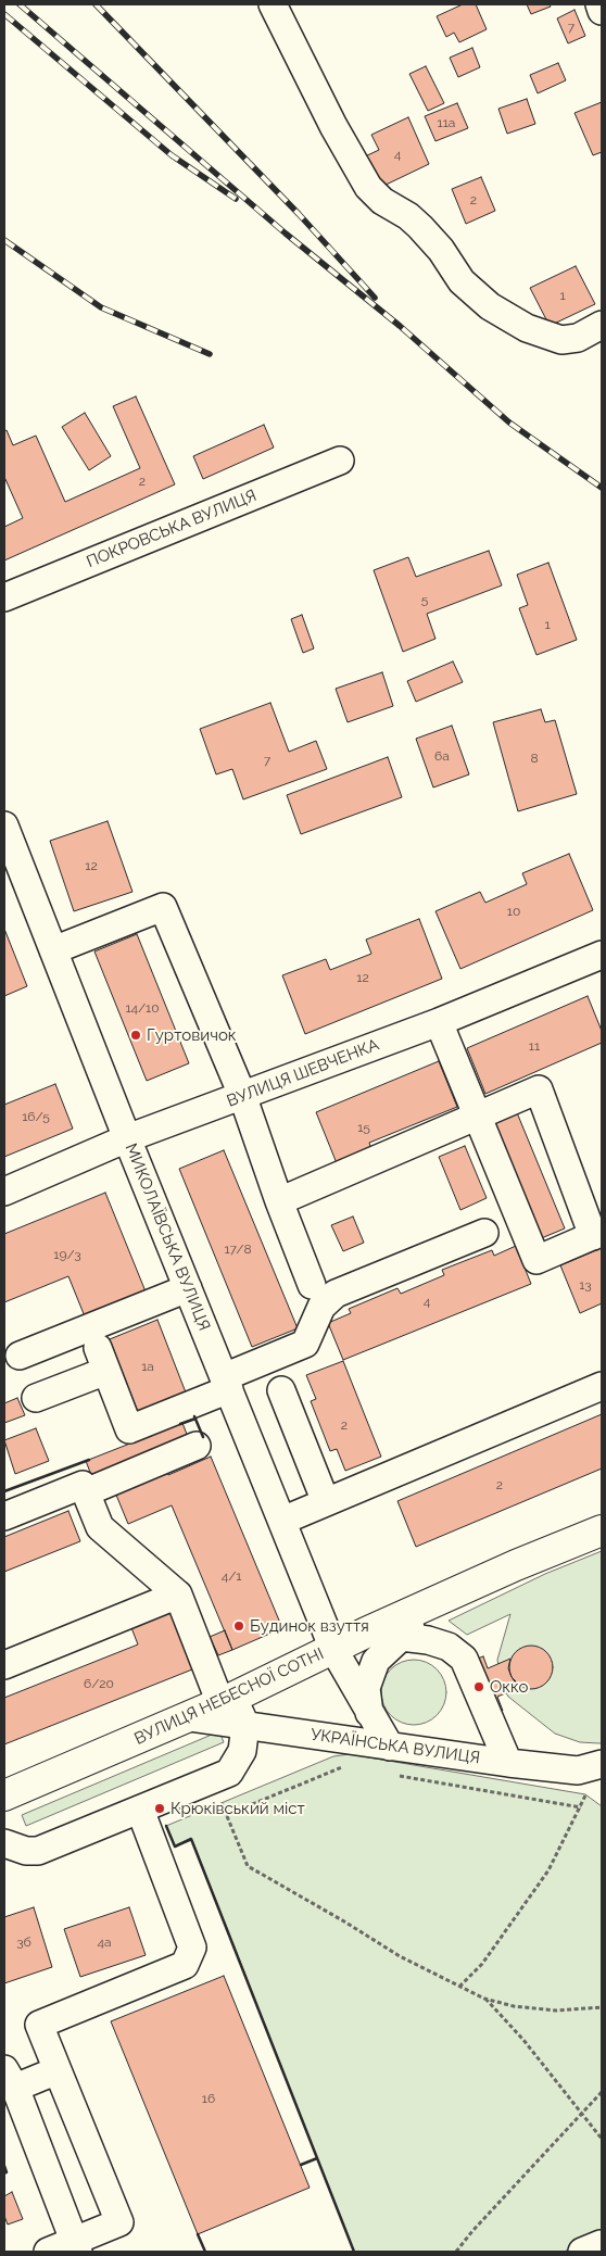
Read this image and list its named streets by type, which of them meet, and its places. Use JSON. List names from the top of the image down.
{
  "streets": {
    "highway": ["ВУЛИЦЯ НЕБЕСНОЇ СОТНІ"],
    "street": [
      "ПОКРОВСЬКА ВУЛИЦЯ",
      "ВУЛИЦЯ ШЕВЧЕНКА",
      "МИКОЛАЇВСЬКА ВУЛИЦЯ",
      "УКРАЇНСЬКА ВУЛИЦЯ"
    ]
  },
  "crossings": [
    ["ВУЛИЦЯ ШЕВЧЕНКА", "МИКОЛАЇВСЬКА ВУЛИЦЯ"],
    ["МИКОЛАЇВСЬКА ВУЛИЦЯ", "ВУЛИЦЯ НЕБЕСНОЇ СОТНІ"],
    ["МИКОЛАЇВСЬКА ВУЛИЦЯ", "УКРАЇНСЬКА ВУЛИЦЯ"],
    ["ВУЛИЦЯ НЕБЕСНОЇ СОТНІ", "УКРАЇНСЬКА ВУЛИЦЯ"]
  ],
  "places": [
    "Гуртовичок",
    "Будинок взуття",
    "Окко",
    "Крюківський міст"
  ],
  "house_numbers": [
    "7",
    "11а",
    "4",
    "2",
    "1",
    "2",
    "5",
    "1",
    "6а",
    "8",
    "7",
    "12",
    "10",
    "12",
    "14/10",
    "11",
    "16/5",
    "15",
    "17/8",
    "19/3",
    "13",
    "4",
    "1а",
    "2",
    "2",
    "4/1",
    "6/20",
    "3б",
    "4а",
    "16"
  ]
}
